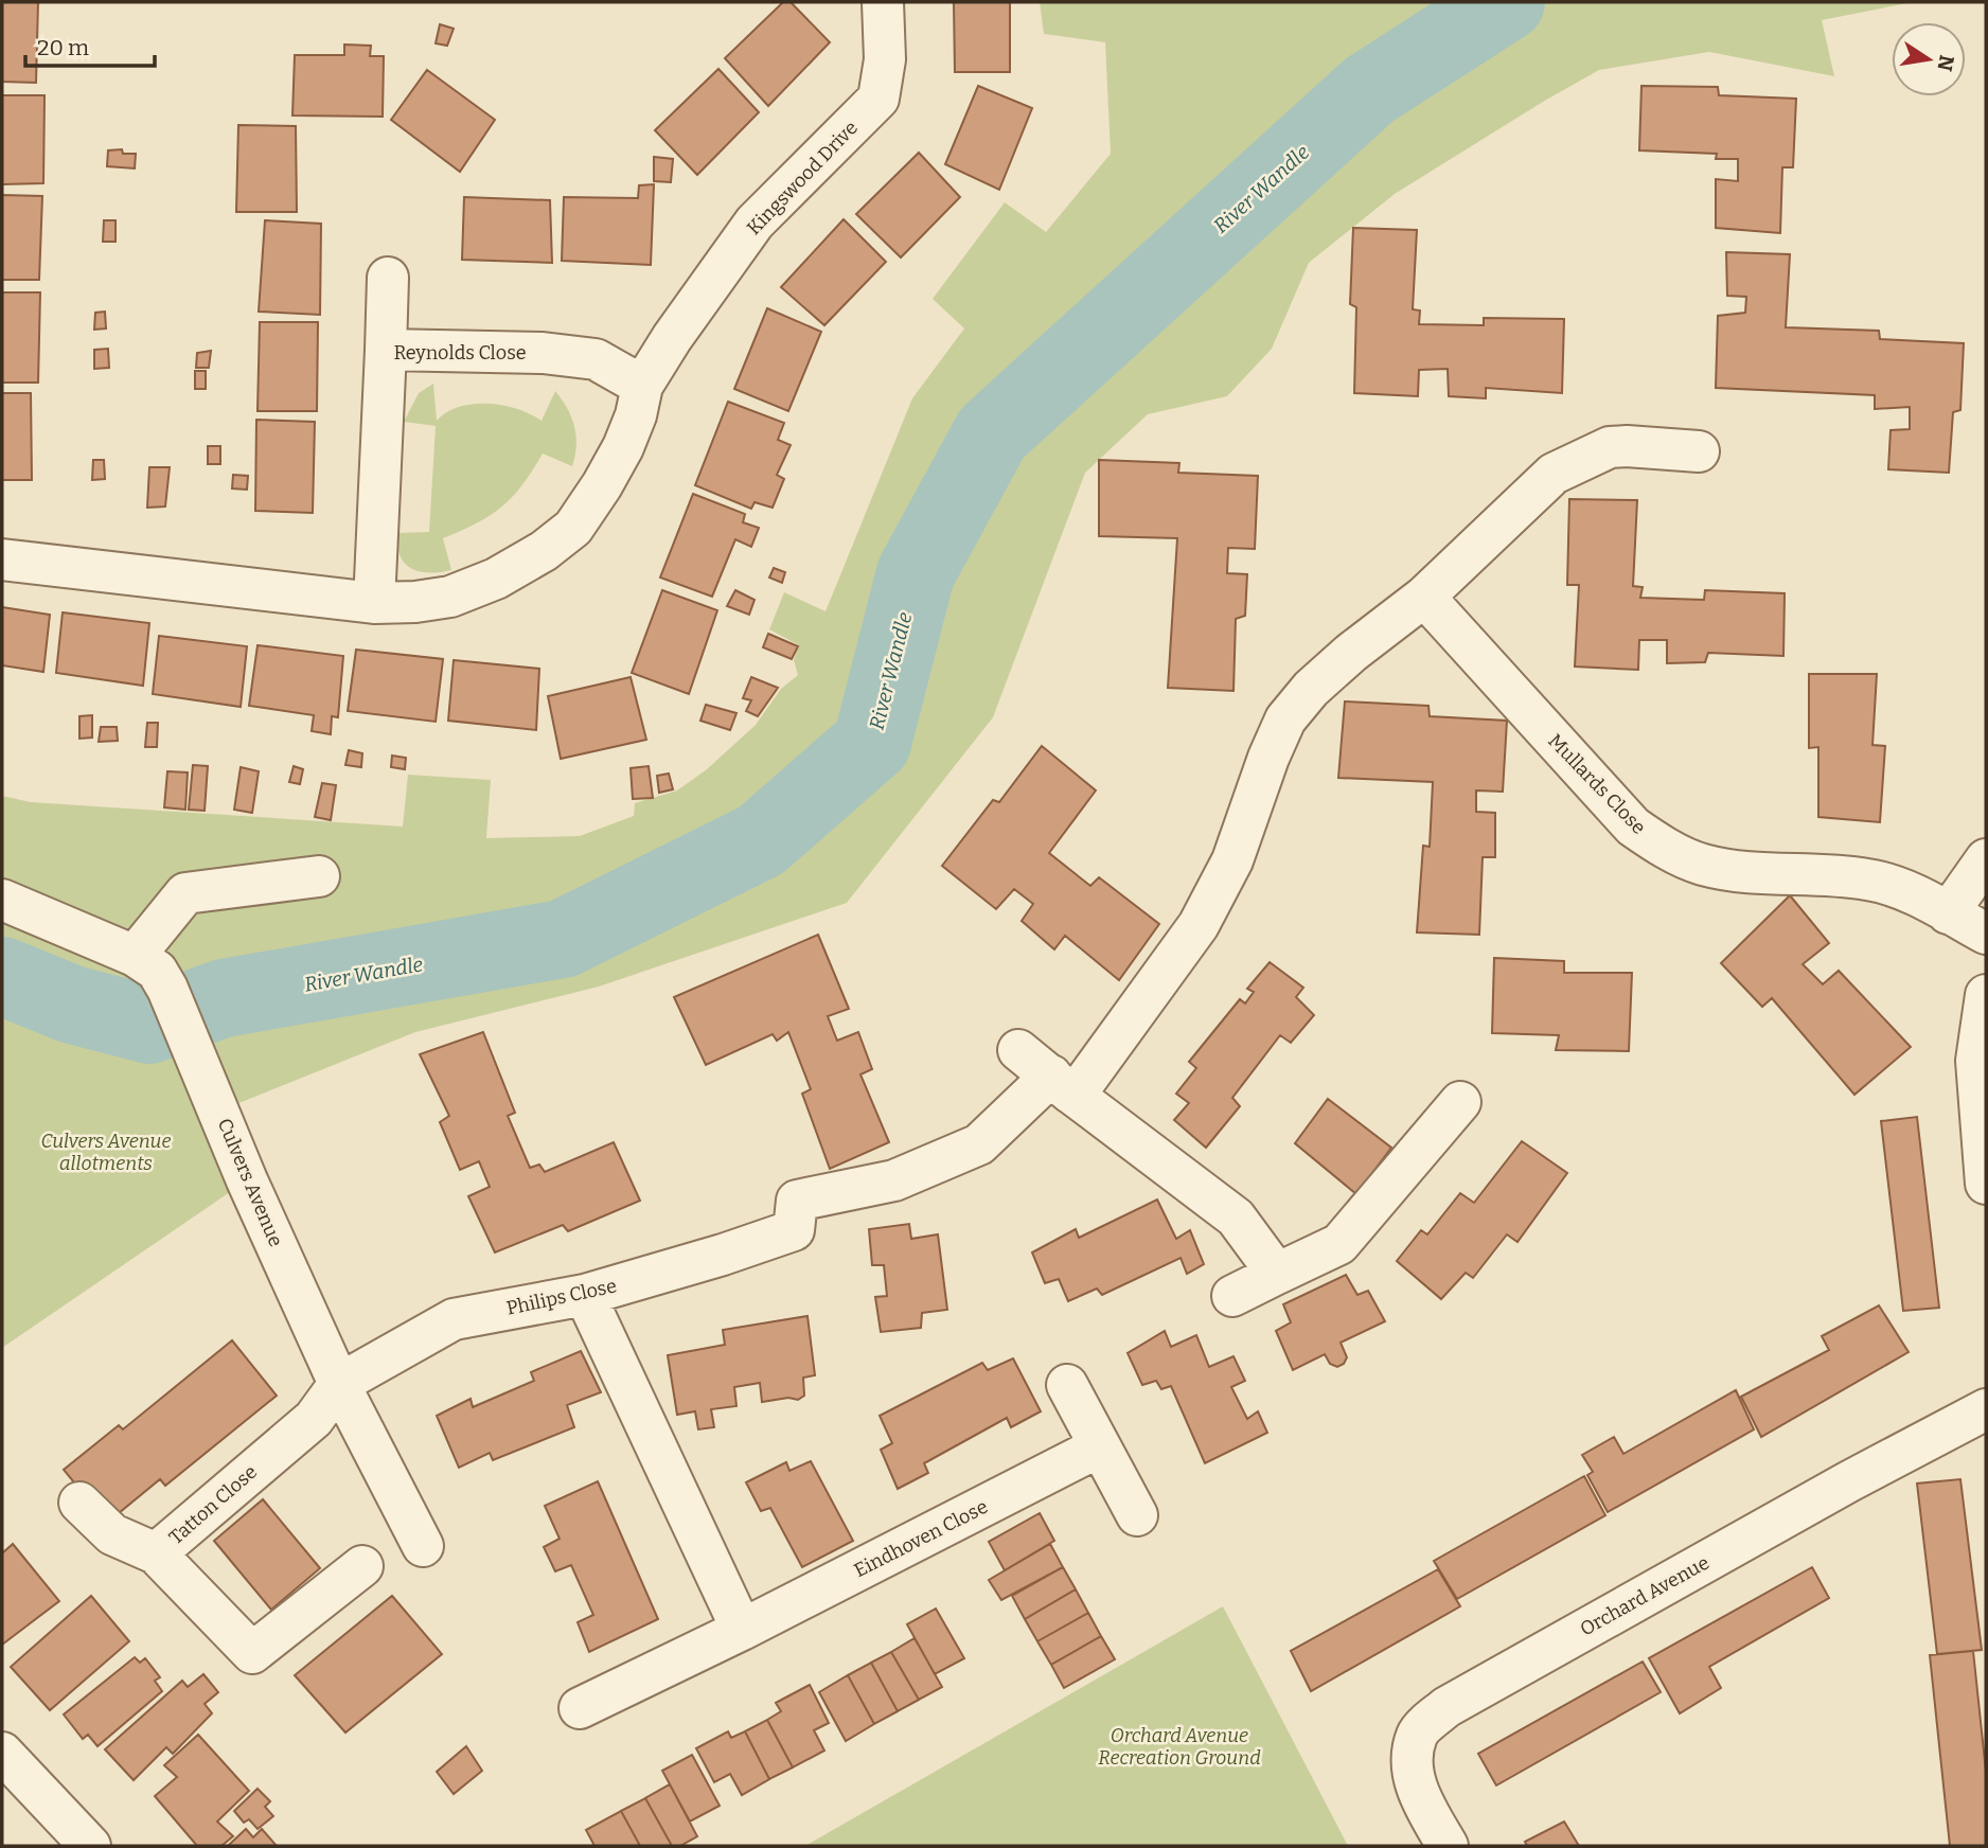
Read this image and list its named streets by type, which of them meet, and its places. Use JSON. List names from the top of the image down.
{
  "streets": {
    "street": [
      "Kingswood Drive",
      "Reynolds Close",
      "Mullards Close",
      "Culvers Avenue",
      "Philips Close",
      "Tatton Close",
      "Eindhoven Close",
      "Orchard Avenue"
    ]
  },
  "crossings": [
    ["Kingswood Drive", "Reynolds Close"],
    ["Culvers Avenue", "Philips Close"],
    ["Culvers Avenue", "Tatton Close"],
    ["Philips Close", "Tatton Close"]
  ],
  "water": ["River Wandle"],
  "parks": ["Culvers Avenue allotments", "Orchard Avenue Recreation Ground"],
  "scale_bar": "20 m",
  "north": "right"
}
